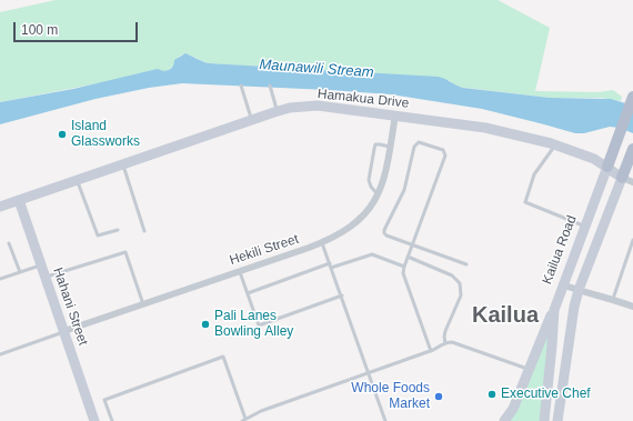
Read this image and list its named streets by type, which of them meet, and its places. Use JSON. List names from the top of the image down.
{
  "streets": {
    "main road": ["Hamakua Drive", "Kailua Road", "Hahani Street"],
    "street": ["Hekili Street"]
  },
  "crossings": [
    ["Hamakua Drive", "Hekili Street"],
    ["Hamakua Drive", "Kailua Road"],
    ["Hamakua Drive", "Hahani Street"],
    ["Hekili Street", "Hahani Street"]
  ],
  "districts": ["Kailua"],
  "water": ["Maunawili Stream"],
  "places": [
    "Island Glassworks",
    "Pali Lanes Bowling Alley",
    "Executive Chef",
    "Whole Foods Market"
  ],
  "scale_bar": "100 m"
}
